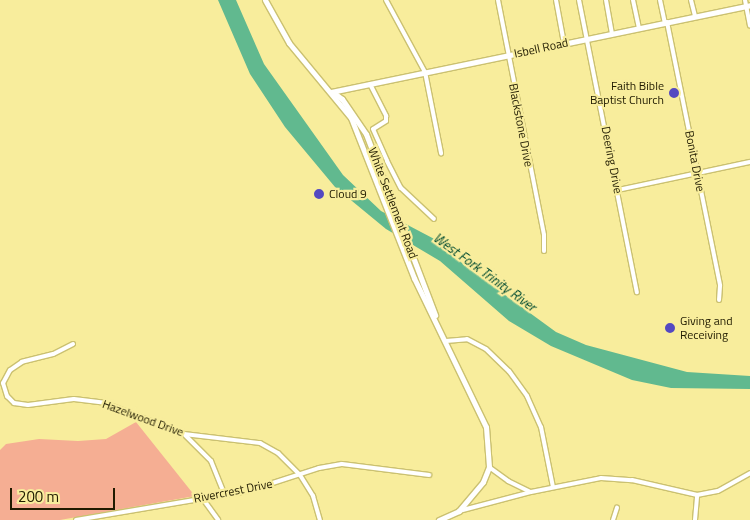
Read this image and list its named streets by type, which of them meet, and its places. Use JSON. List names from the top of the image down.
{
  "streets": {
    "main road": ["Isbell Road", "White Settlement Road"],
    "street": [
      "Blackstone Drive",
      "Deering Drive",
      "Bonita Drive",
      "Hazelwood Drive",
      "Rivercrest Drive"
    ]
  },
  "crossings": [
    ["Isbell Road", "Blackstone Drive"],
    ["Isbell Road", "Deering Drive"],
    ["Isbell Road", "Bonita Drive"],
    ["Isbell Road", "White Settlement Road"],
    ["Hazelwood Drive", "Rivercrest Drive"]
  ],
  "water": ["West Fork Trinity River"],
  "places": ["Faith Bible Baptist Church", "Cloud 9", "Giving and Receiving"],
  "scale_bar": "200 m"
}
